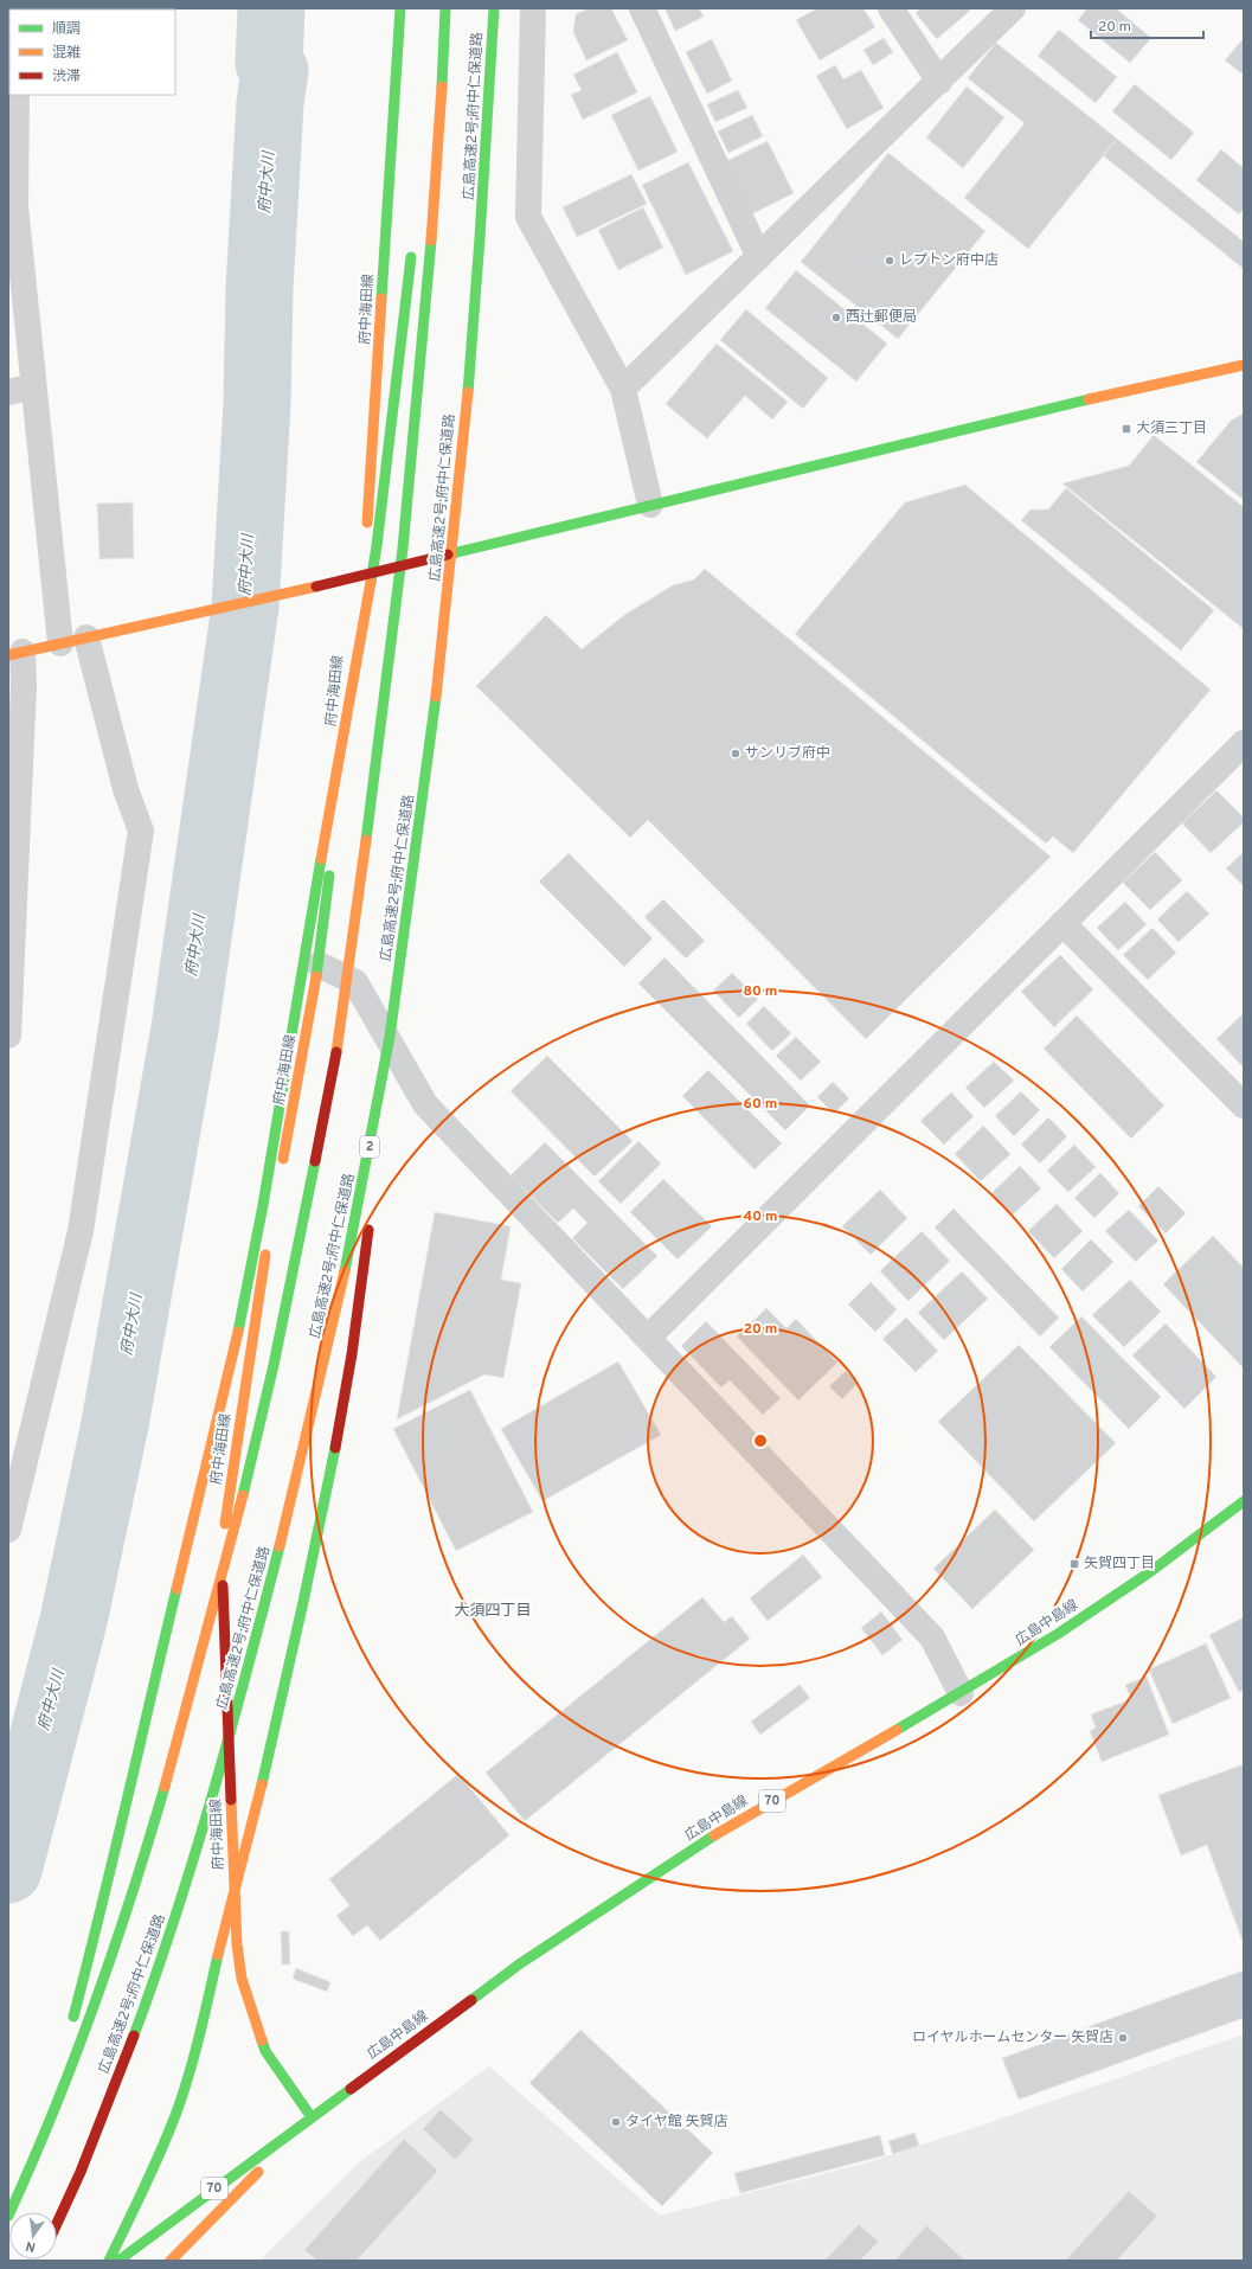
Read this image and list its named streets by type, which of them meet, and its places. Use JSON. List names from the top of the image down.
{
  "streets": {
    "main road": [
      "広島高速2号;府中仁保道路",
      "府中海田線",
      "2",
      "広島中島線",
      "70"
    ]
  },
  "crossings": [
    ["府中海田線", "広島中島線"]
  ],
  "districts": ["大須四丁目"],
  "water": ["府中大川"],
  "places": {
    "other": [
      "レプトン府中店",
      "西辻郵便局",
      "サンリブ府中",
      "ロイヤルホームセンター 矢賀店",
      "タイヤ館 矢賀店"
    ],
    "transit": ["大須三丁目", "矢賀四丁目"]
  },
  "legend": ["順調", "混雑", "渋滞"],
  "scale_bar": "20 m",
  "north": "bottom",
  "rings": [
    "80 m",
    "60 m",
    "40 m",
    "20 m"
  ]
}
